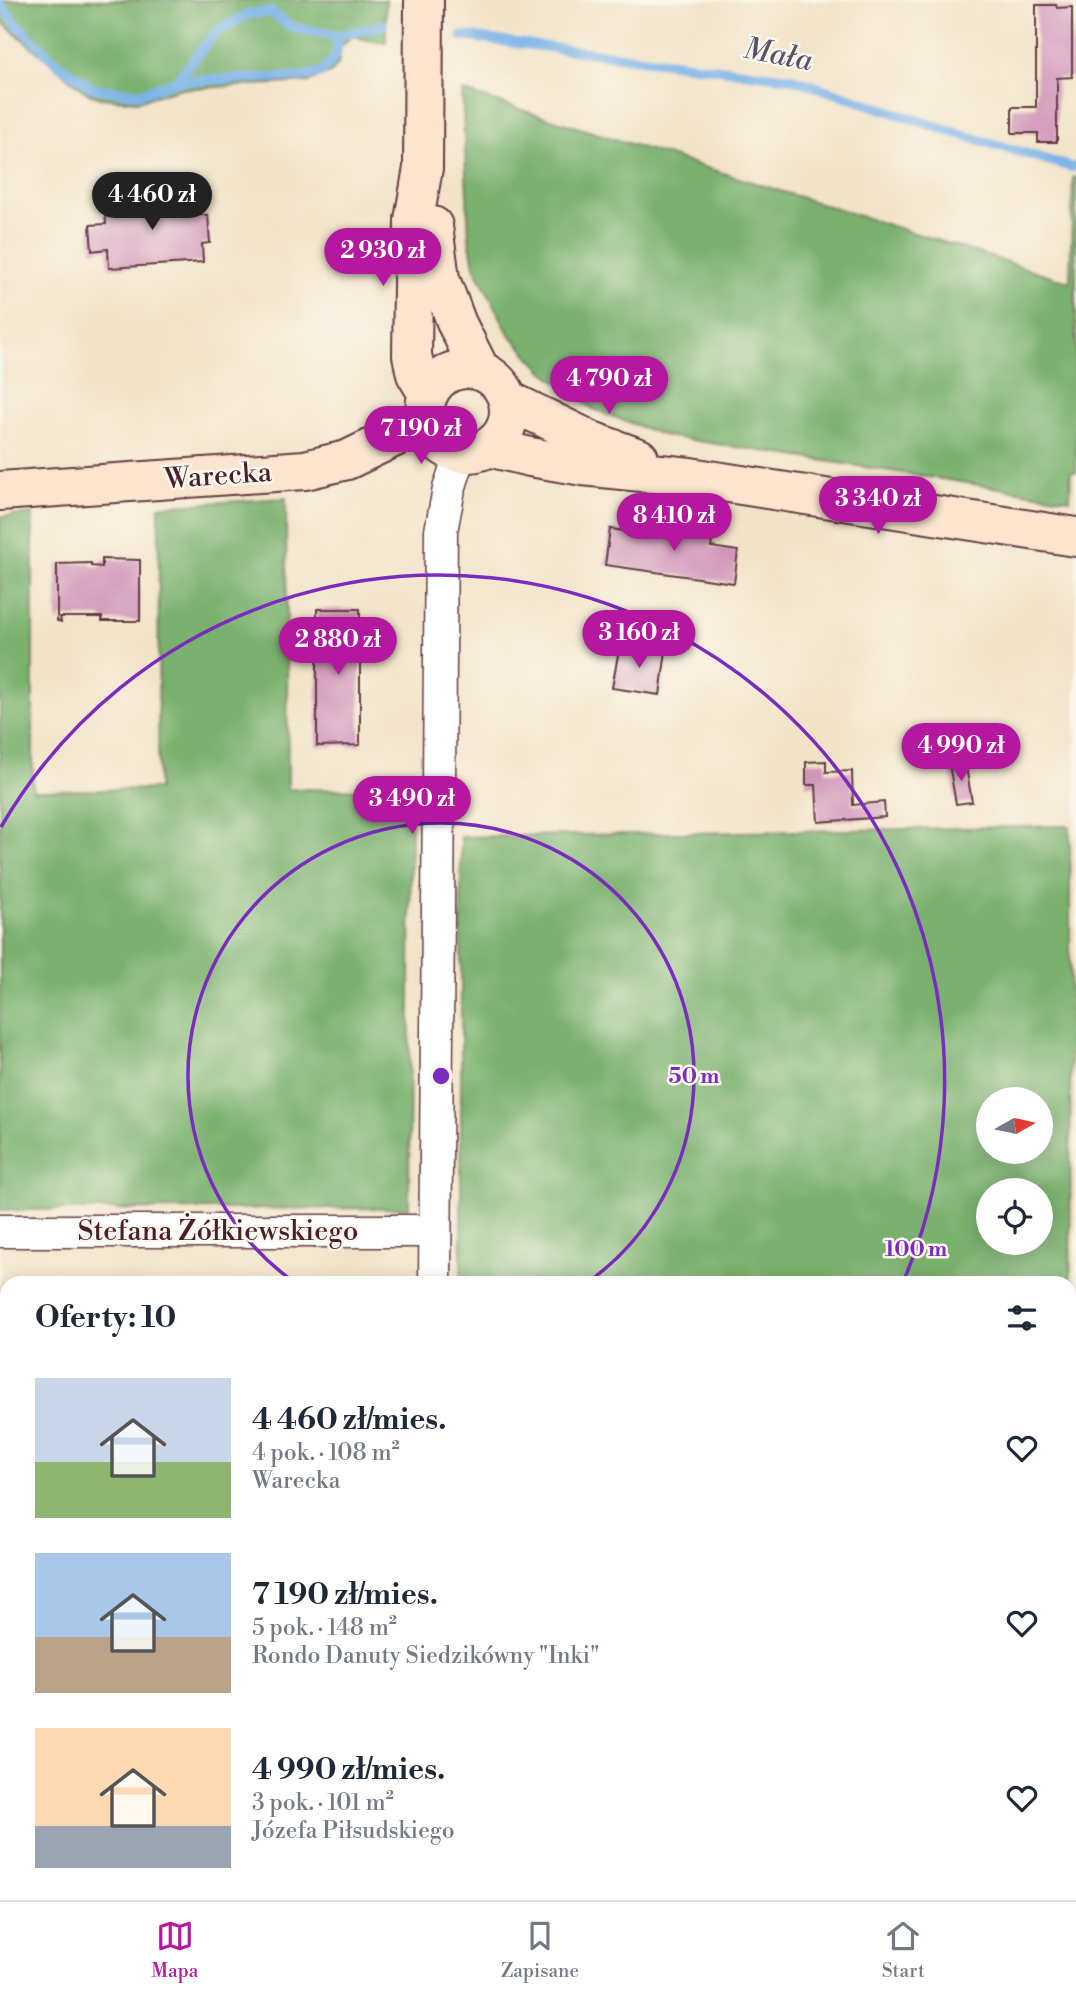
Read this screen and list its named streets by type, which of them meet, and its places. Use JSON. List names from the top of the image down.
{
  "streets": {
    "street": ["Warecka", "Stefana Żółkiewskiego"]
  },
  "water": ["Mała"],
  "north": "right",
  "page": {
    "price": [
      "4 460 zł",
      "2 930 zł",
      "4 790 zł",
      "7 190 zł",
      "3 340 zł",
      "8 410 zł",
      "3 160 zł",
      "2 880 zł",
      "4 990 zł",
      "3 490 zł"
    ],
    "heading": "Oferty: 10",
    "list": [
      {
        "name": "4 460 zł/mies.",
        "note": "4 pok. · 108 m² · Warecka"
      },
      {
        "name": "7 190 zł/mies.",
        "note": "5 pok. · 148 m² · Rondo Danuty Siedzikówny \"Inki\""
      },
      {
        "name": "4 990 zł/mies.",
        "note": "3 pok. · 101 m² · Józefa Piłsudskiego"
      }
    ],
    "tabs": ["Mapa", "Zapisane", "Start"]
  },
  "rings": ["50 m", "100 m"]
}
